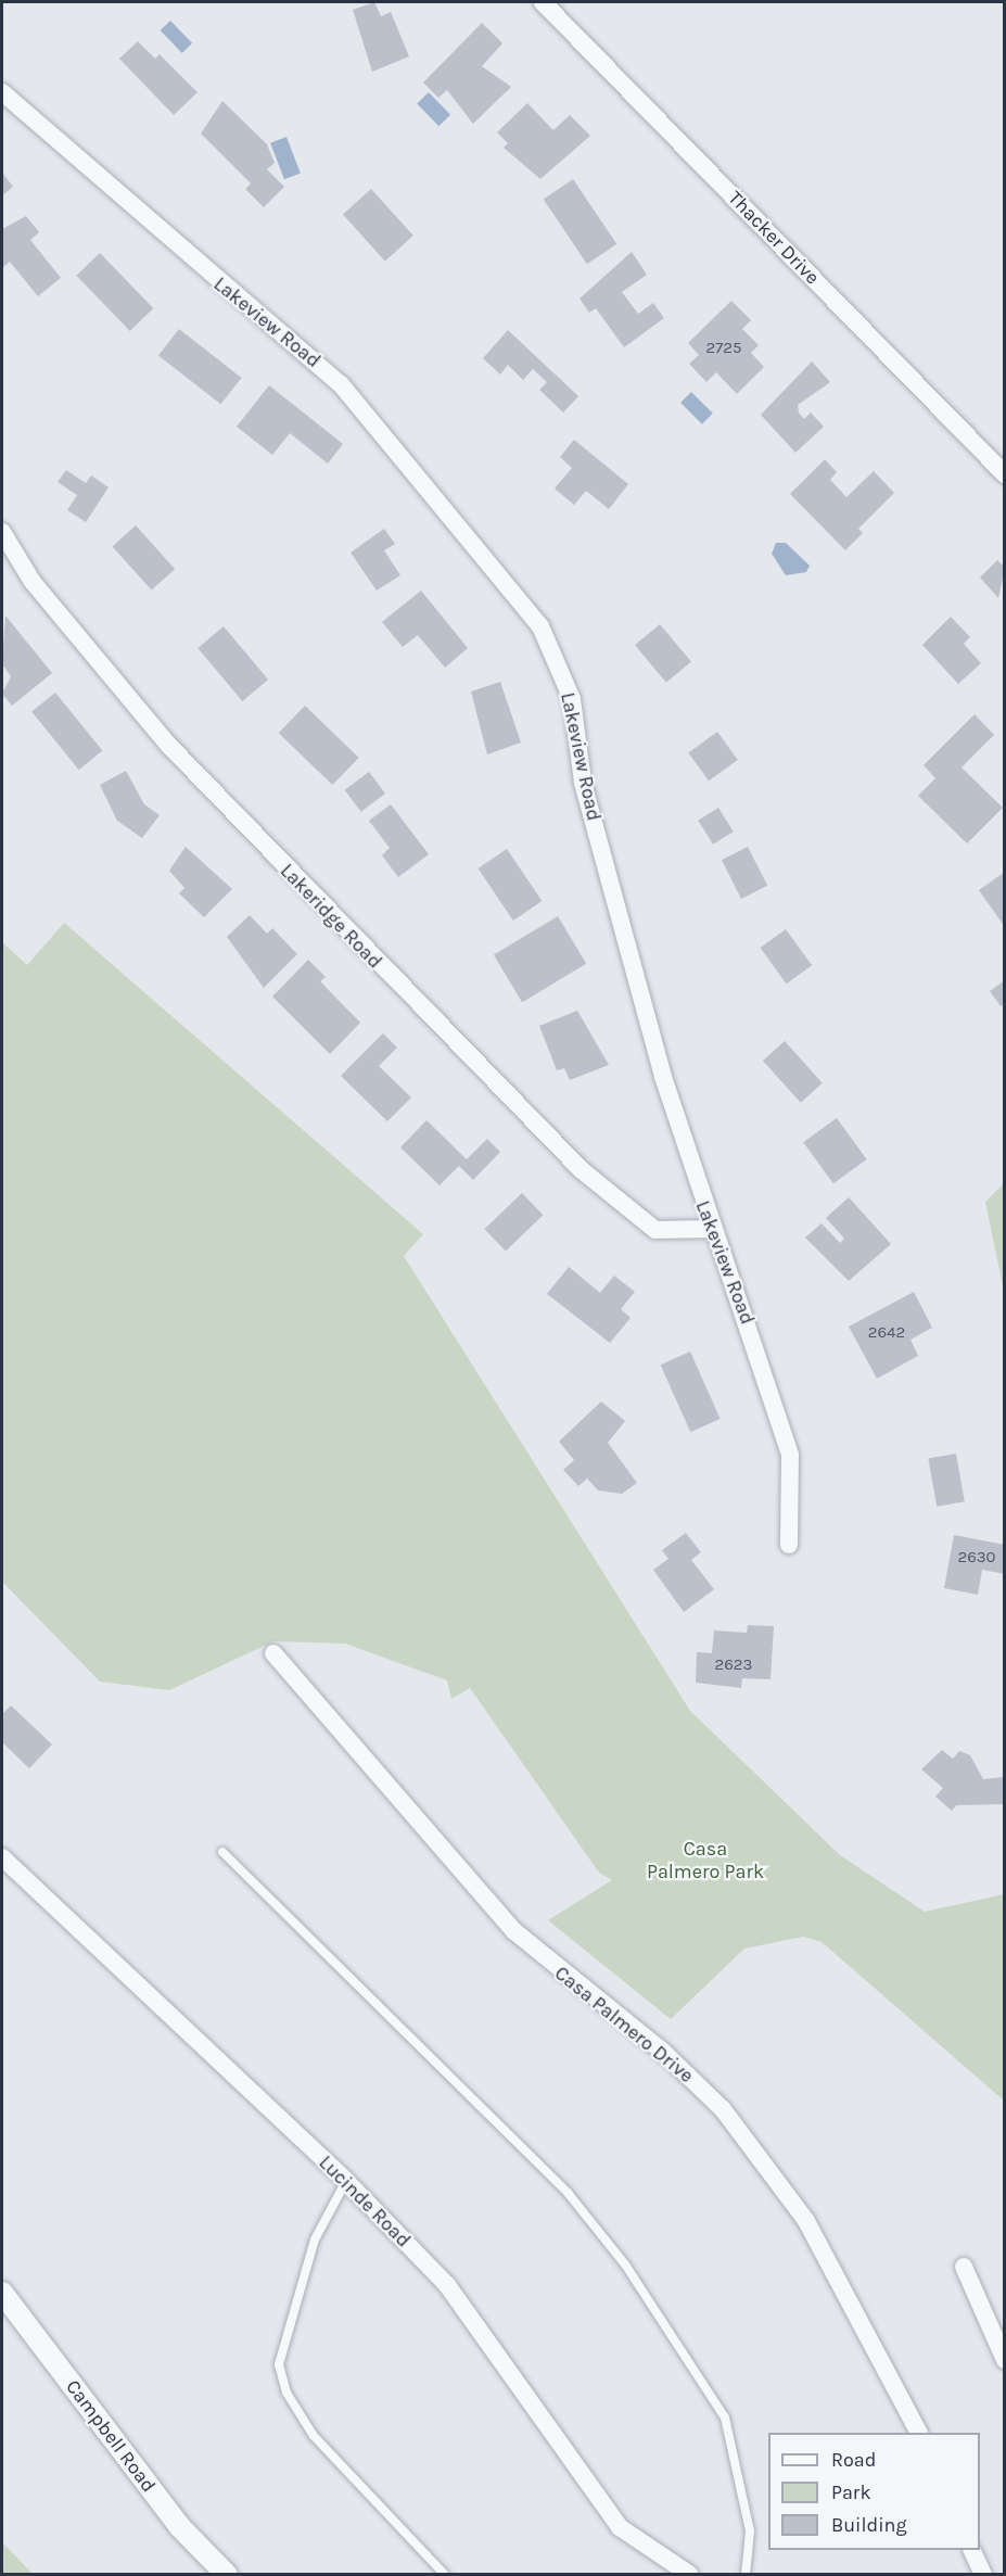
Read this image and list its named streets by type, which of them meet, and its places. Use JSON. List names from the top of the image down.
{
  "streets": {
    "street": [
      "Thacker Drive",
      "Lakeview Road",
      "Lakeridge Road",
      "Casa Palmero Drive",
      "Lucinde Road",
      "Campbell Road"
    ]
  },
  "crossings": [
    ["Lakeview Road", "Lakeridge Road"]
  ],
  "parks": ["Casa Palmero Park"],
  "house_numbers": [
    "2725",
    "2642",
    "2630",
    "2623"
  ],
  "legend": ["Road", "Park", "Building"]
}
